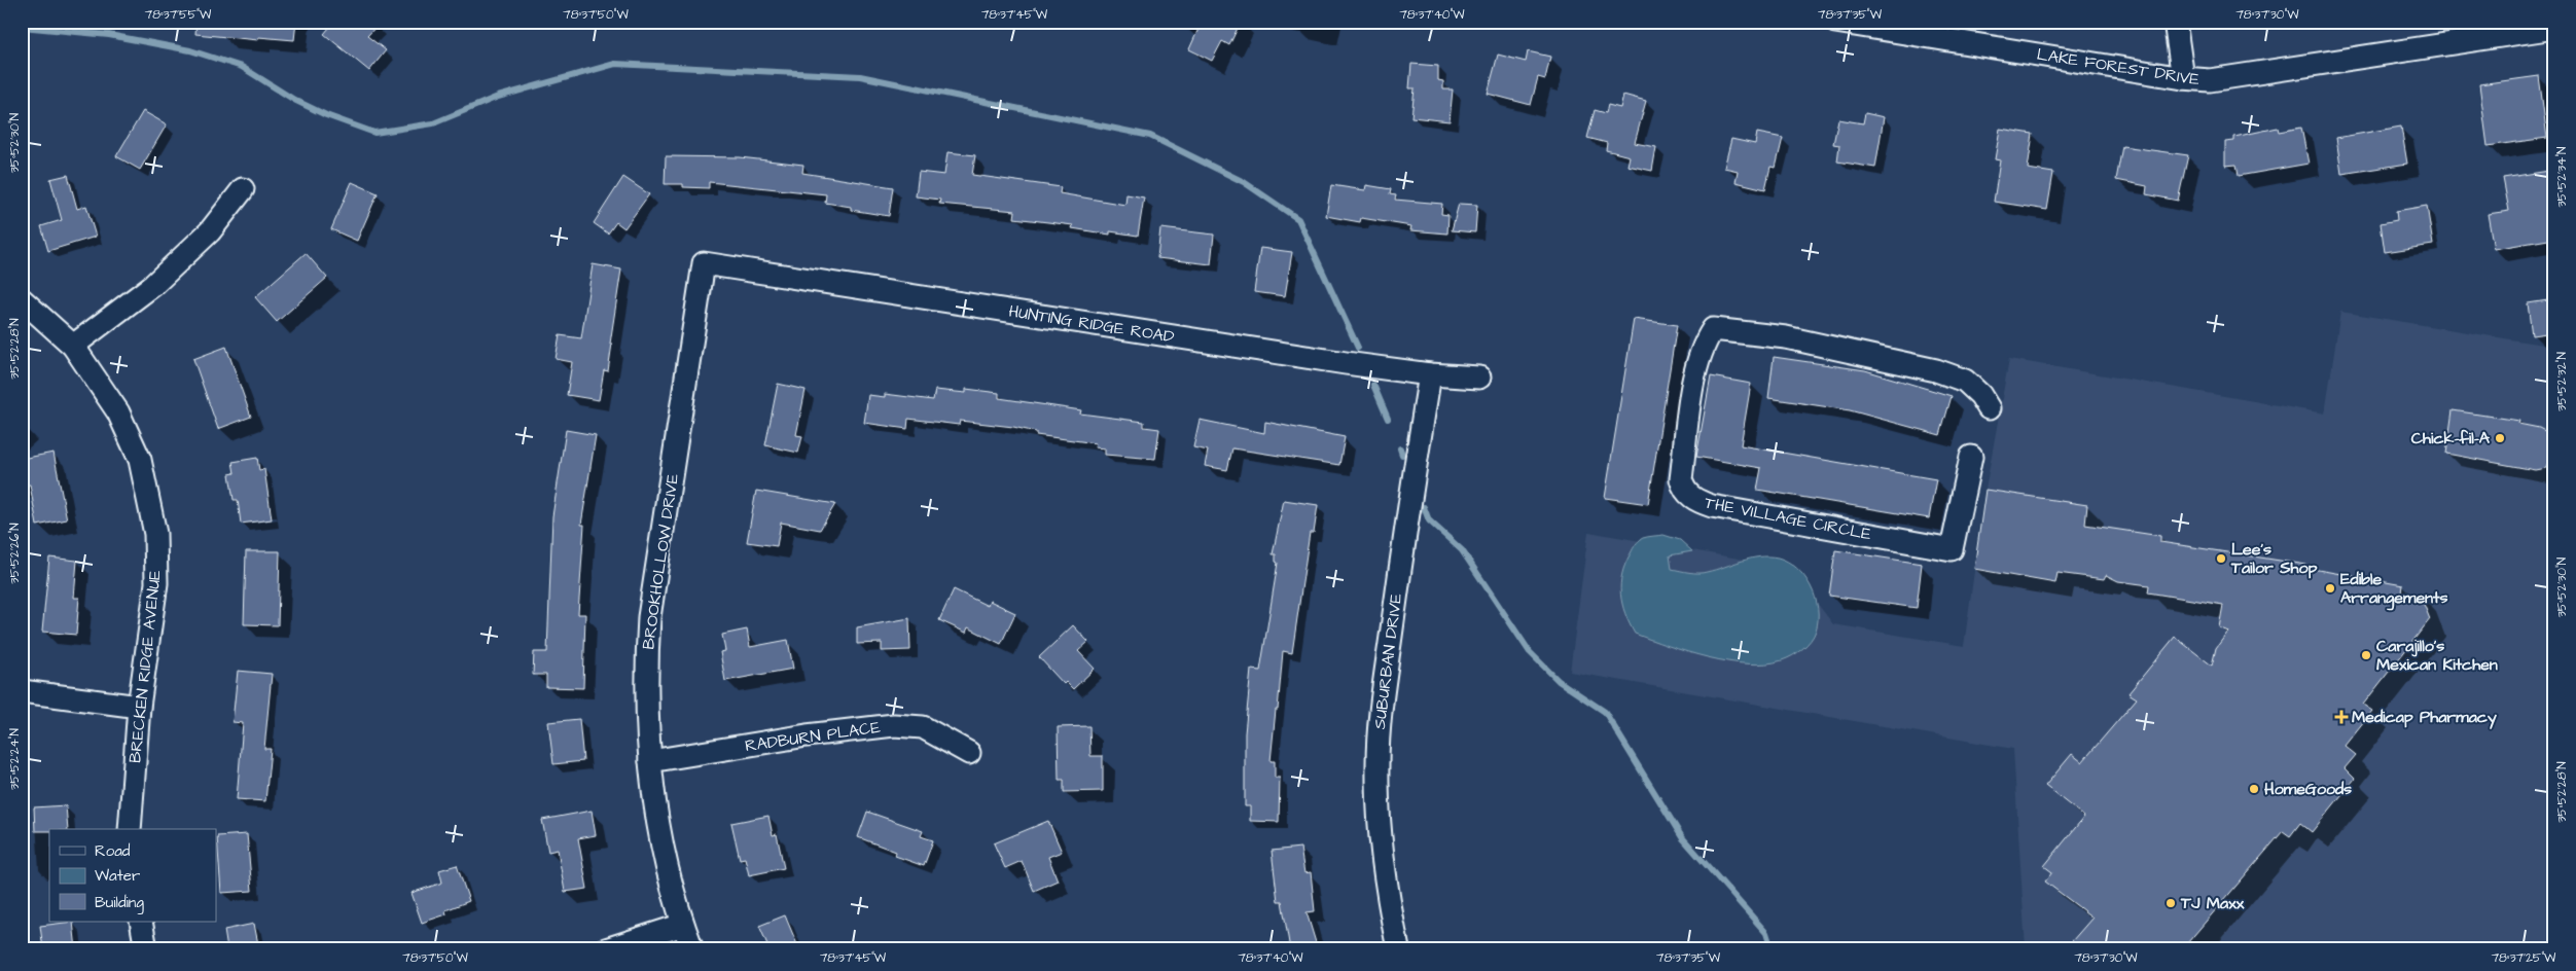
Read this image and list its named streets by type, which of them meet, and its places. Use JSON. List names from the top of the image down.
{
  "streets": {
    "street": [
      "LAKE FOREST DRIVE",
      "HUNTING RIDGE ROAD",
      "THE VILLAGE CIRCLE",
      "BROOKHOLLOW DRIVE",
      "SUBURBAN DRIVE",
      "BRECKEN RIDGE AVENUE",
      "RADBURN PLACE"
    ]
  },
  "crossings": [
    ["HUNTING RIDGE ROAD", "BROOKHOLLOW DRIVE"],
    ["HUNTING RIDGE ROAD", "SUBURBAN DRIVE"],
    ["BROOKHOLLOW DRIVE", "RADBURN PLACE"]
  ],
  "places": {
    "other": [
      "Chick-fil-A",
      "Lee's Tailor Shop",
      "Edible Arrangements",
      "Carajillo's Mexican Kitchen",
      "HomeGoods",
      "TJ Maxx"
    ],
    "health": ["Medicap Pharmacy"]
  },
  "legend": ["Road", "Water", "Building"],
  "coordinates": [
    "78°37'55\"W",
    "78°37'50\"W",
    "78°37'45\"W",
    "78°37'40\"W",
    "78°37'35\"W",
    "78°37'30\"W",
    "35°52'30\"N",
    "35°52'34\"N",
    "35°52'28\"N",
    "35°52'32\"N",
    "35°52'26\"N",
    "35°52'24\"N",
    "78°37'25\"W"
  ]
}
